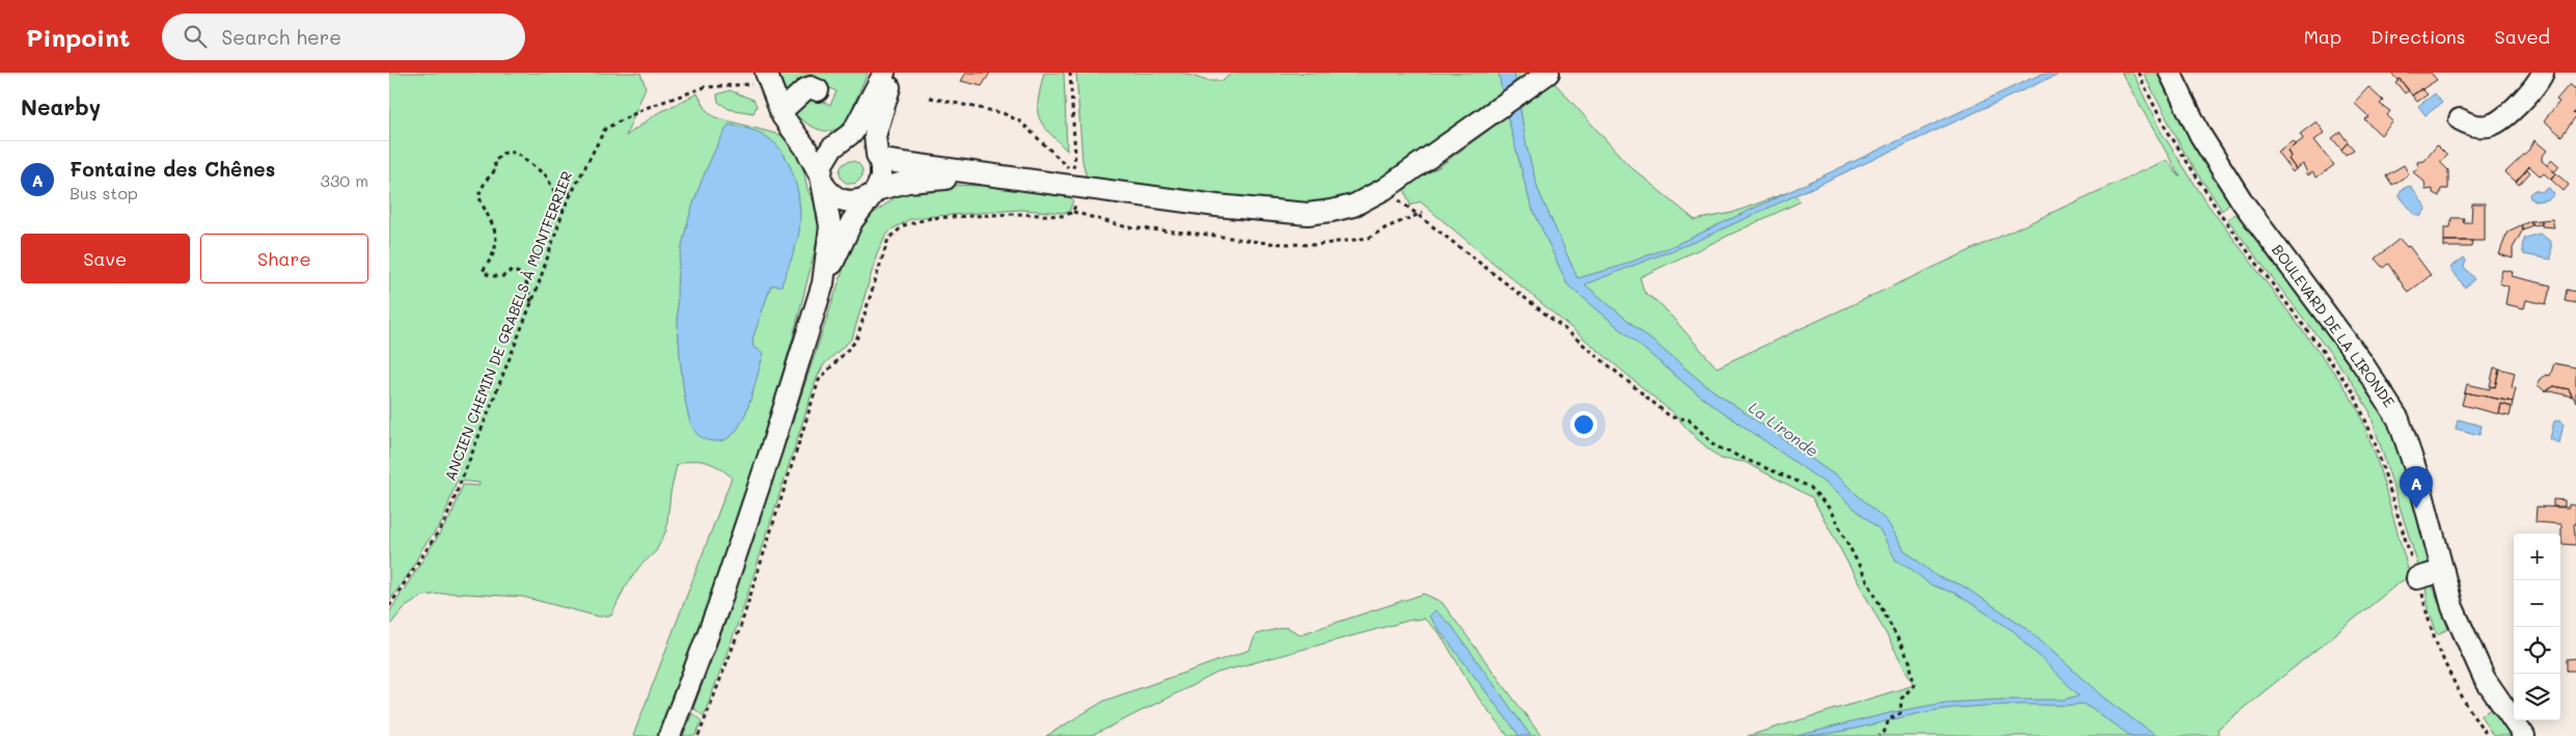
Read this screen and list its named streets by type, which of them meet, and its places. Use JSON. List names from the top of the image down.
{
  "streets": {
    "street": ["BOULEVARD DE LA LIRONDE"],
    "path": ["ANCIEN CHEMIN DE GRABELS À MONTFERRIER"]
  },
  "water": ["La Lironde"],
  "page": {
    "header": "Pinpoint",
    "search": "Search here",
    "nav": ["Map", "Directions", "Saved"],
    "heading": "Nearby",
    "list": [
      {
        "mark": "A",
        "name": "Fontaine des Chênes",
        "note": "Bus stop",
        "value": "330 m"
      }
    ],
    "buttons": ["Save", "Share"],
    "pins": "A",
    "map_buttons": ["+", "−"]
  }
}
